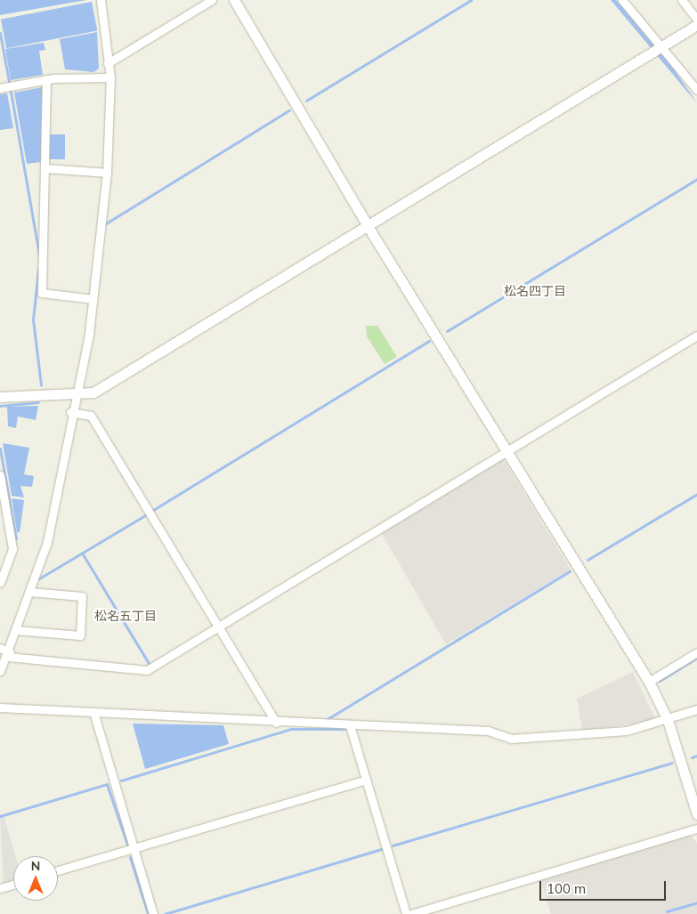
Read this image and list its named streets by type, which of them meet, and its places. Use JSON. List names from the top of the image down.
{
  "districts": ["松名四丁目", "松名五丁目"],
  "scale_bar": "100 m",
  "north": "top"
}
